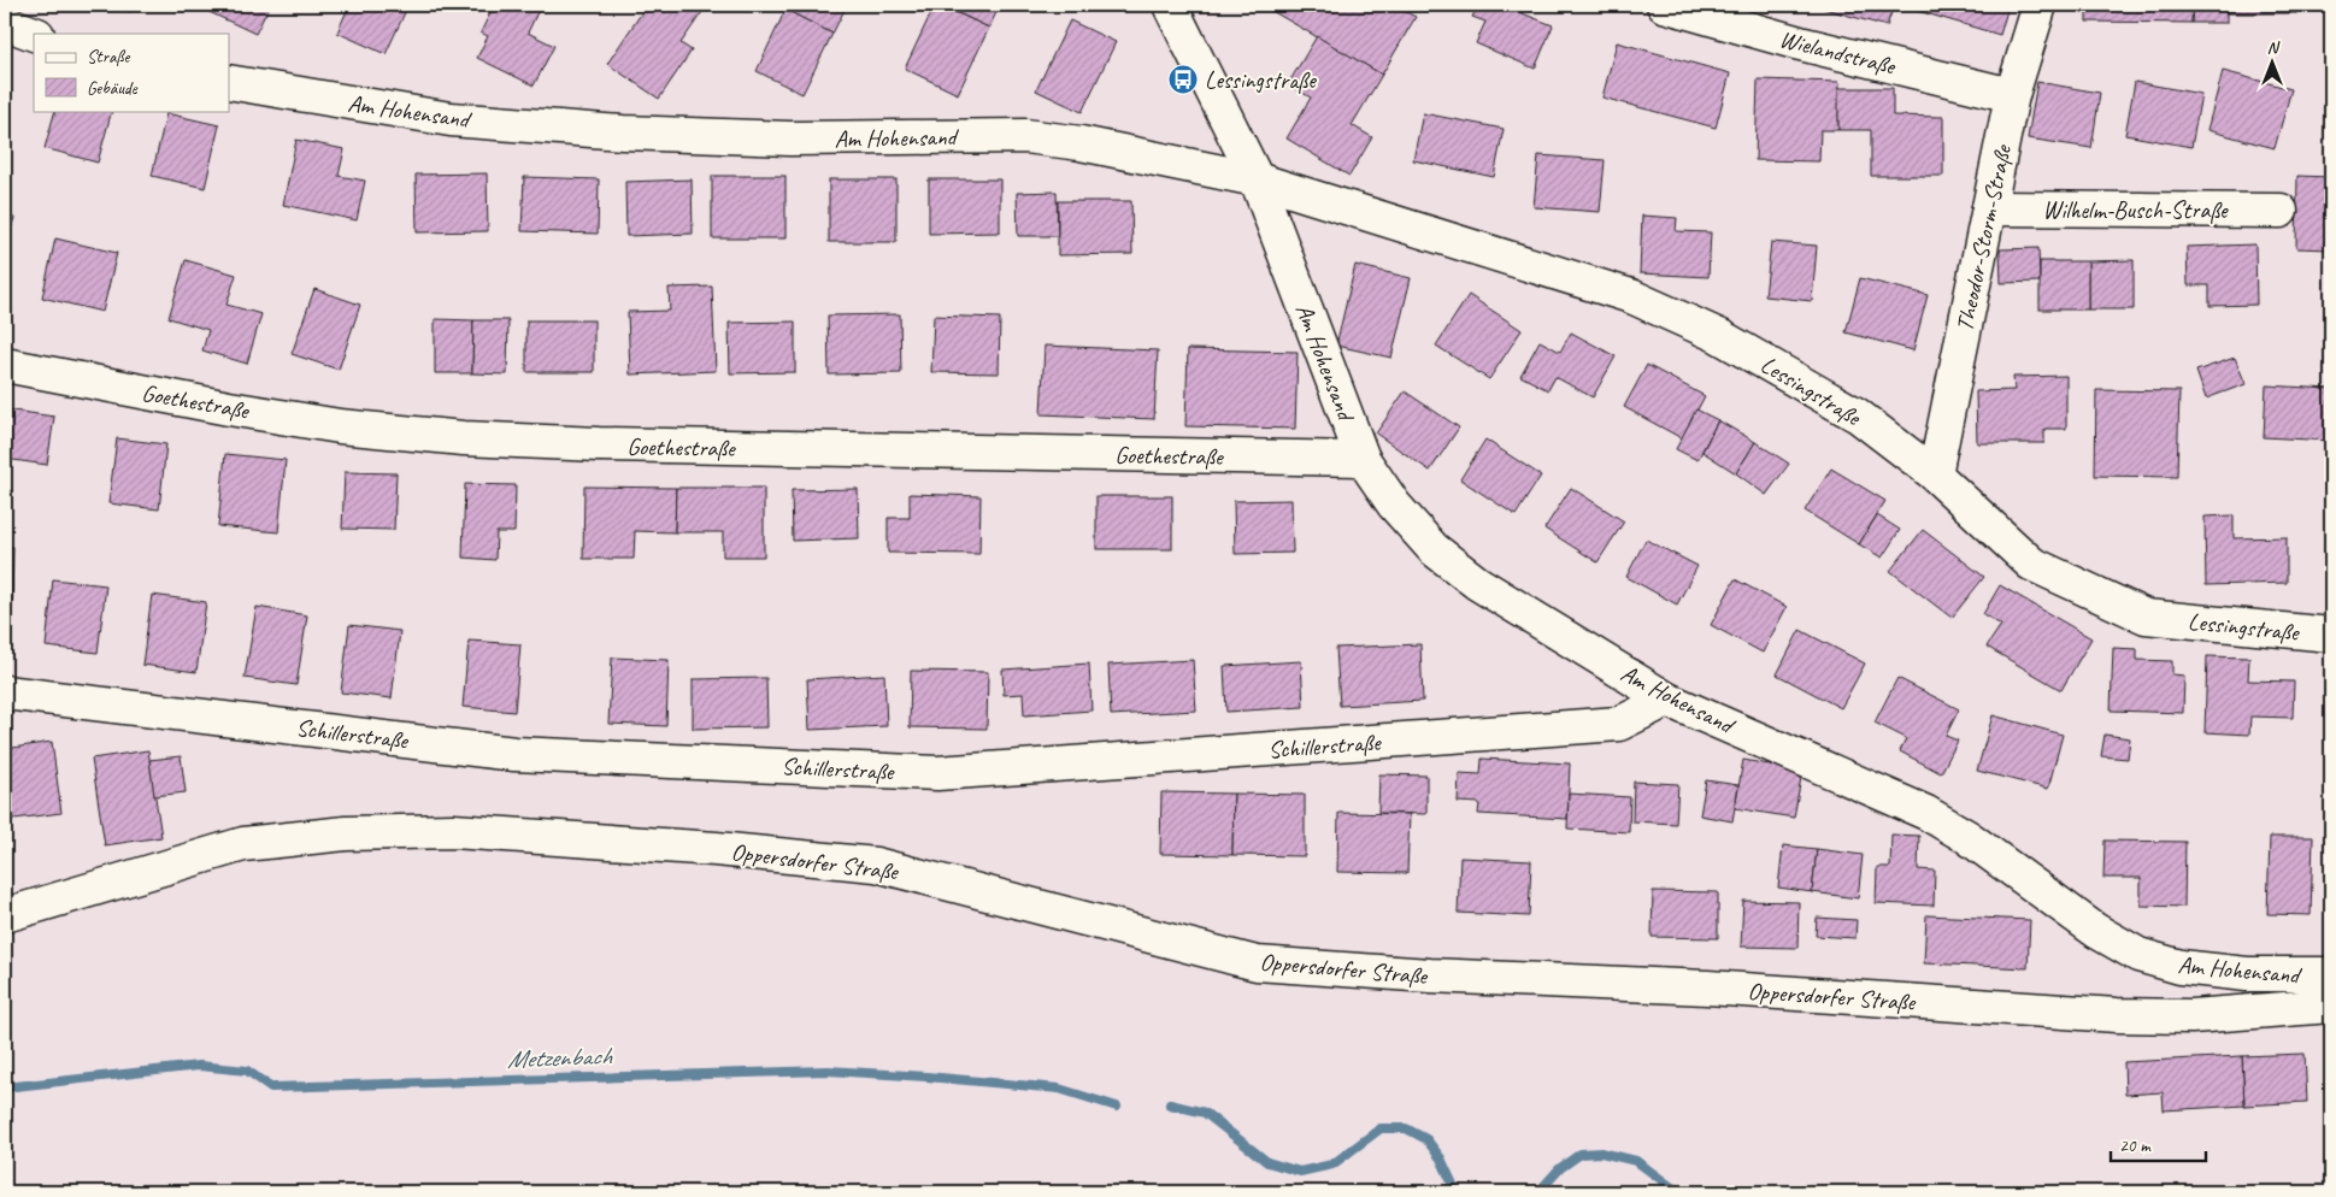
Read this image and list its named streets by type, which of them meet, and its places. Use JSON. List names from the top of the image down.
{
  "streets": {
    "street": [
      "Wielandstraße",
      "Am Hohensand",
      "Wilhelm-Busch-Straße",
      "Theodor-Storm-Straße",
      "Lessingstraße",
      "Goethestraße",
      "Schillerstraße",
      "Oppersdorfer Straße"
    ]
  },
  "crossings": [
    ["Wielandstraße", "Theodor-Storm-Straße"],
    ["Am Hohensand", "Lessingstraße"],
    ["Am Hohensand", "Goethestraße"],
    ["Am Hohensand", "Schillerstraße"],
    ["Wilhelm-Busch-Straße", "Theodor-Storm-Straße"],
    ["Theodor-Storm-Straße", "Lessingstraße"]
  ],
  "water": ["Metzenbach"],
  "places": {
    "bus stop": ["Lessingstraße"]
  },
  "legend": ["Straße", "Gebäude"],
  "scale_bar": "20 m",
  "north": "top"
}
